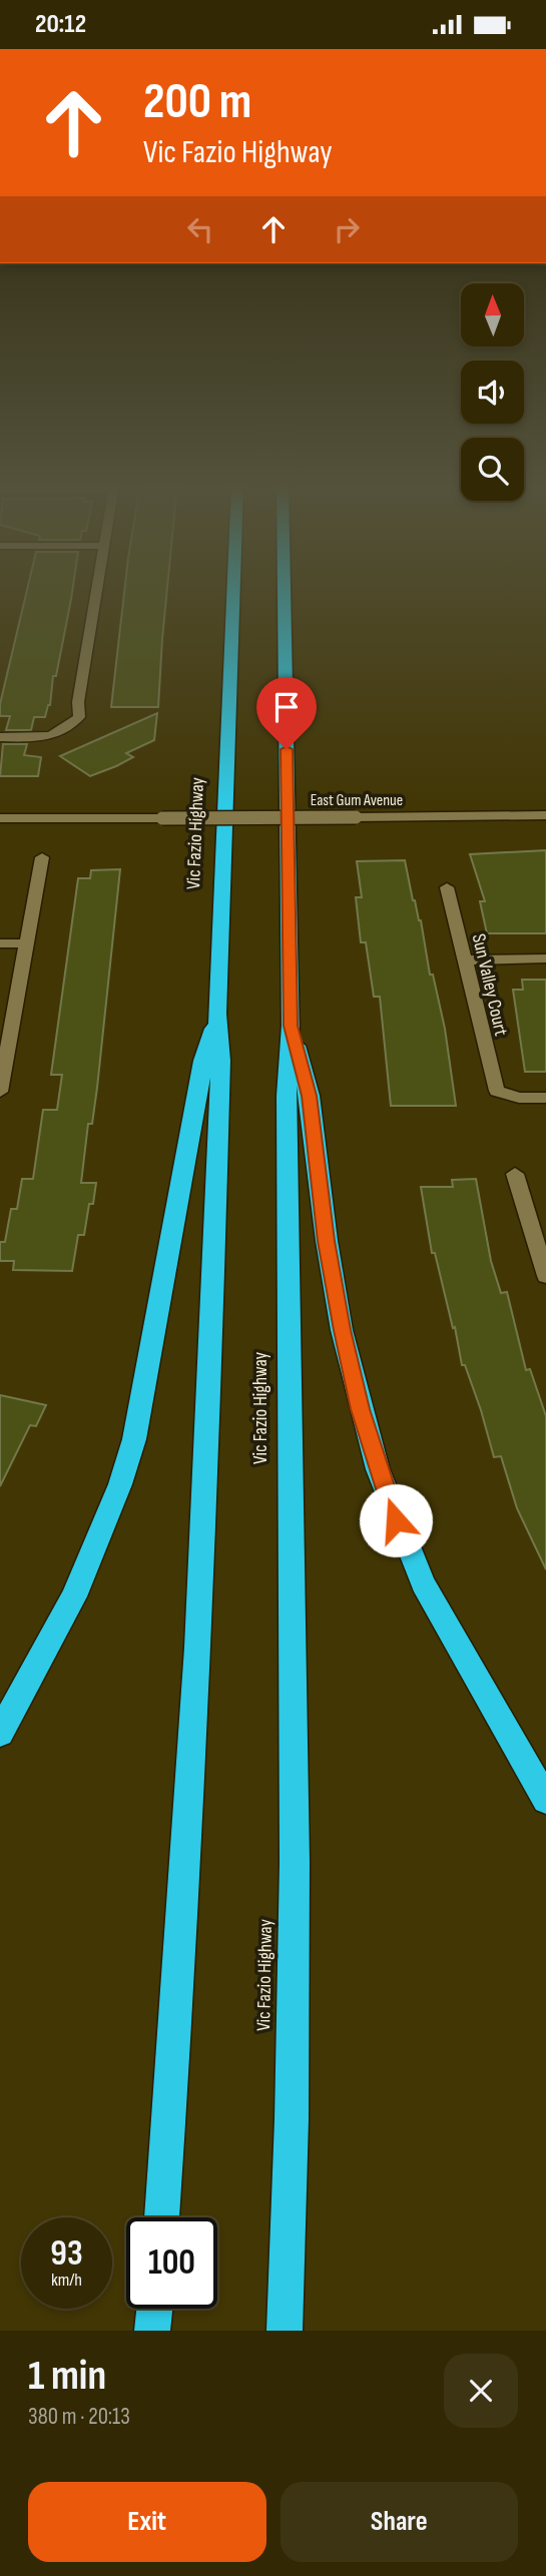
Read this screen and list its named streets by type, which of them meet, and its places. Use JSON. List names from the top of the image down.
{
  "streets": {
    "highway": ["Vic Fazio Highway"],
    "street": ["East Gum Avenue", "Sun Valley Court"]
  },
  "north": "top",
  "page": {
    "status": "20:12",
    "turn": ["200 m", "Vic Fazio Highway"],
    "speed": "93 km/h",
    "limit": "100",
    "heading": ["1 min", "380 m · 20:13"],
    "buttons": ["Exit", "Share"]
  }
}
